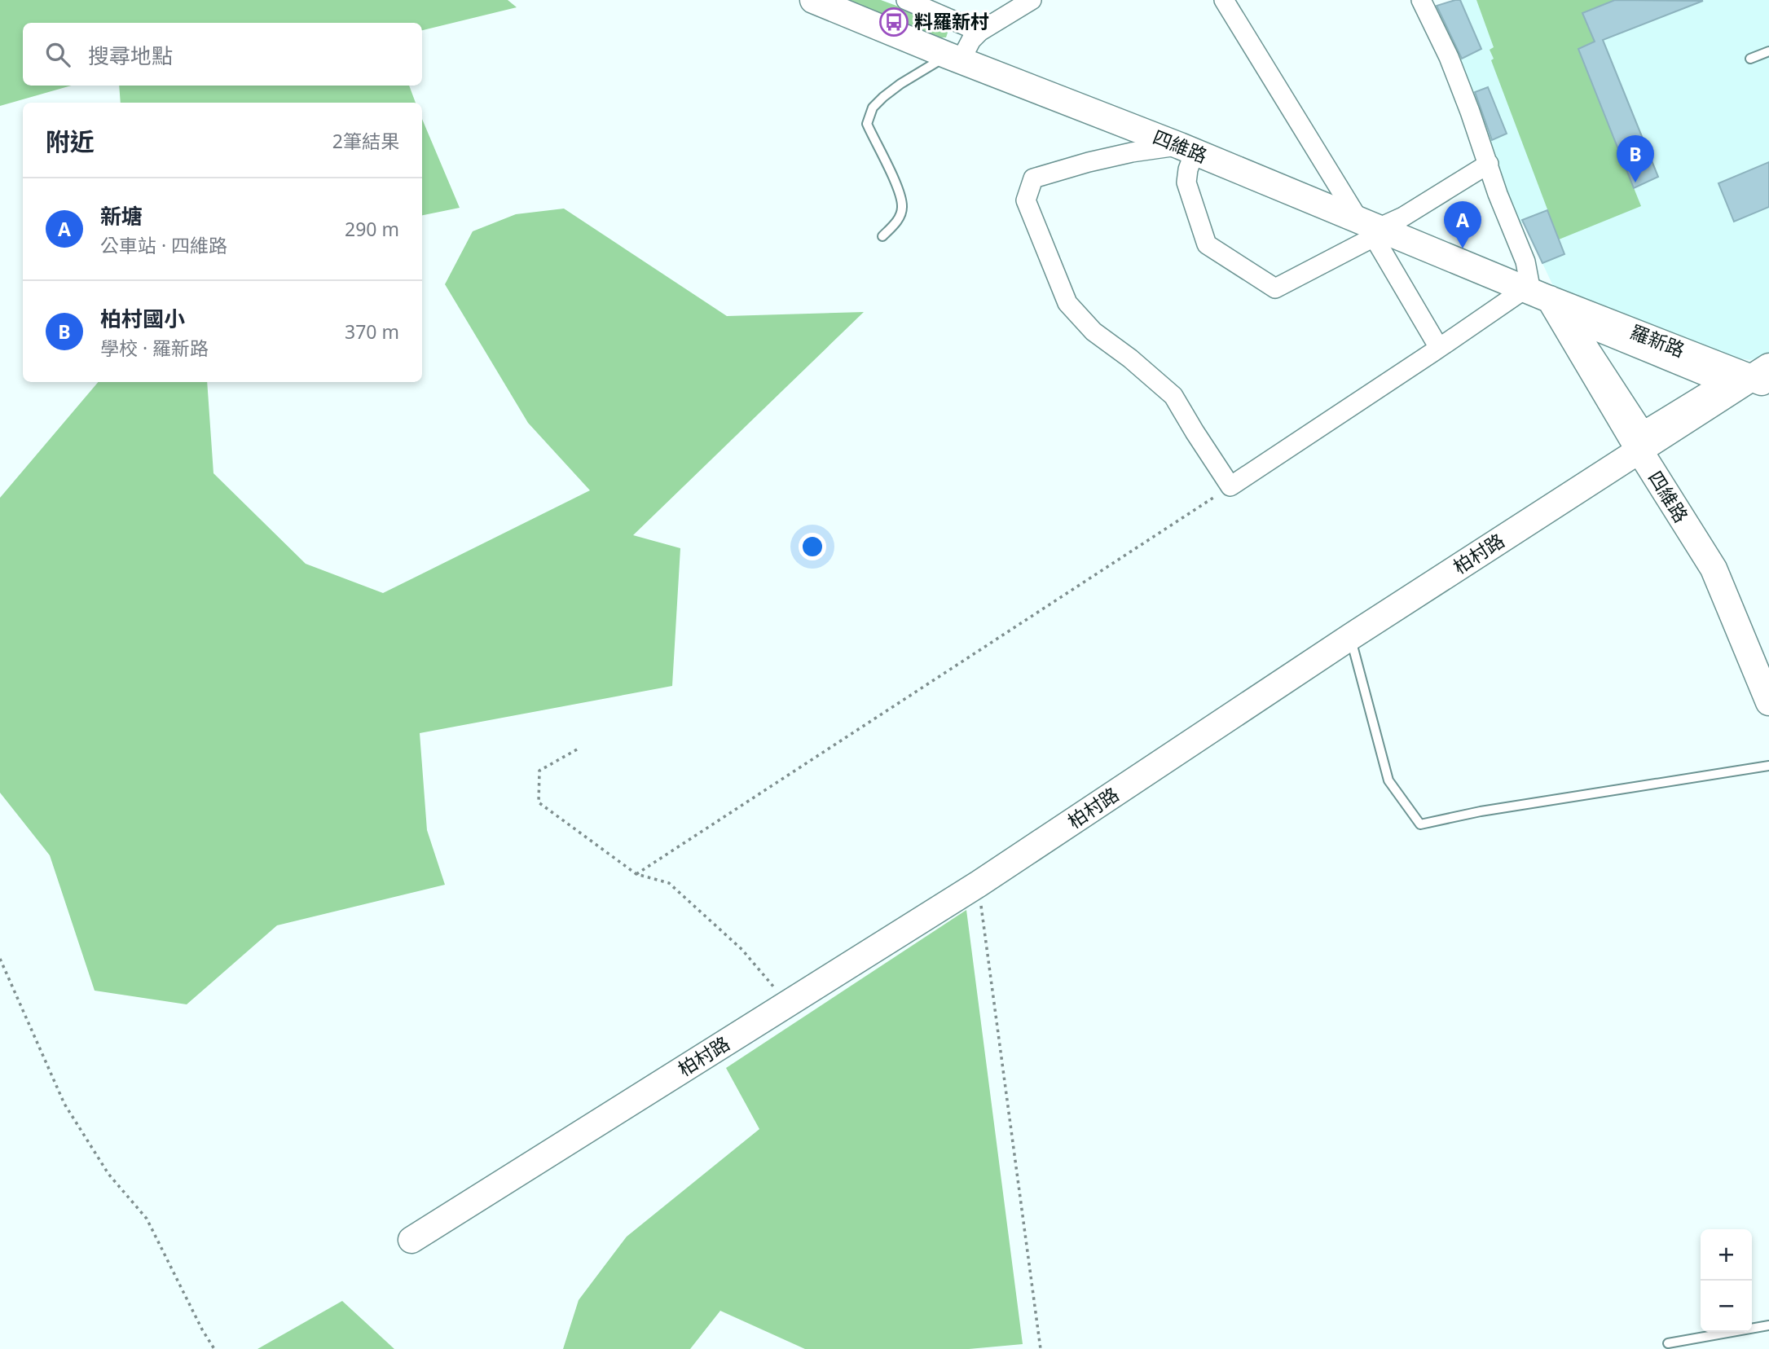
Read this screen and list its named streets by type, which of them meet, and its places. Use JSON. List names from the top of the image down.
{
  "streets": {
    "street": ["四維路", "羅新路", "柏村路"]
  },
  "crossings": [
    ["四維路", "羅新路"],
    ["四維路", "柏村路"],
    ["羅新路", "柏村路"]
  ],
  "places": {
    "bus stop": ["料羅新村"]
  },
  "page": {
    "search": "搜尋地點",
    "heading": ["附近", "2筆結果"],
    "pins": ["B", "A"],
    "list": [
      {
        "mark": "A",
        "name": "新塘",
        "note": "公車站 · 四維路",
        "value": "290 m"
      },
      {
        "mark": "B",
        "name": "柏村國小",
        "note": "學校 · 羅新路",
        "value": "370 m"
      }
    ],
    "map_buttons": ["+", "−"]
  }
}
